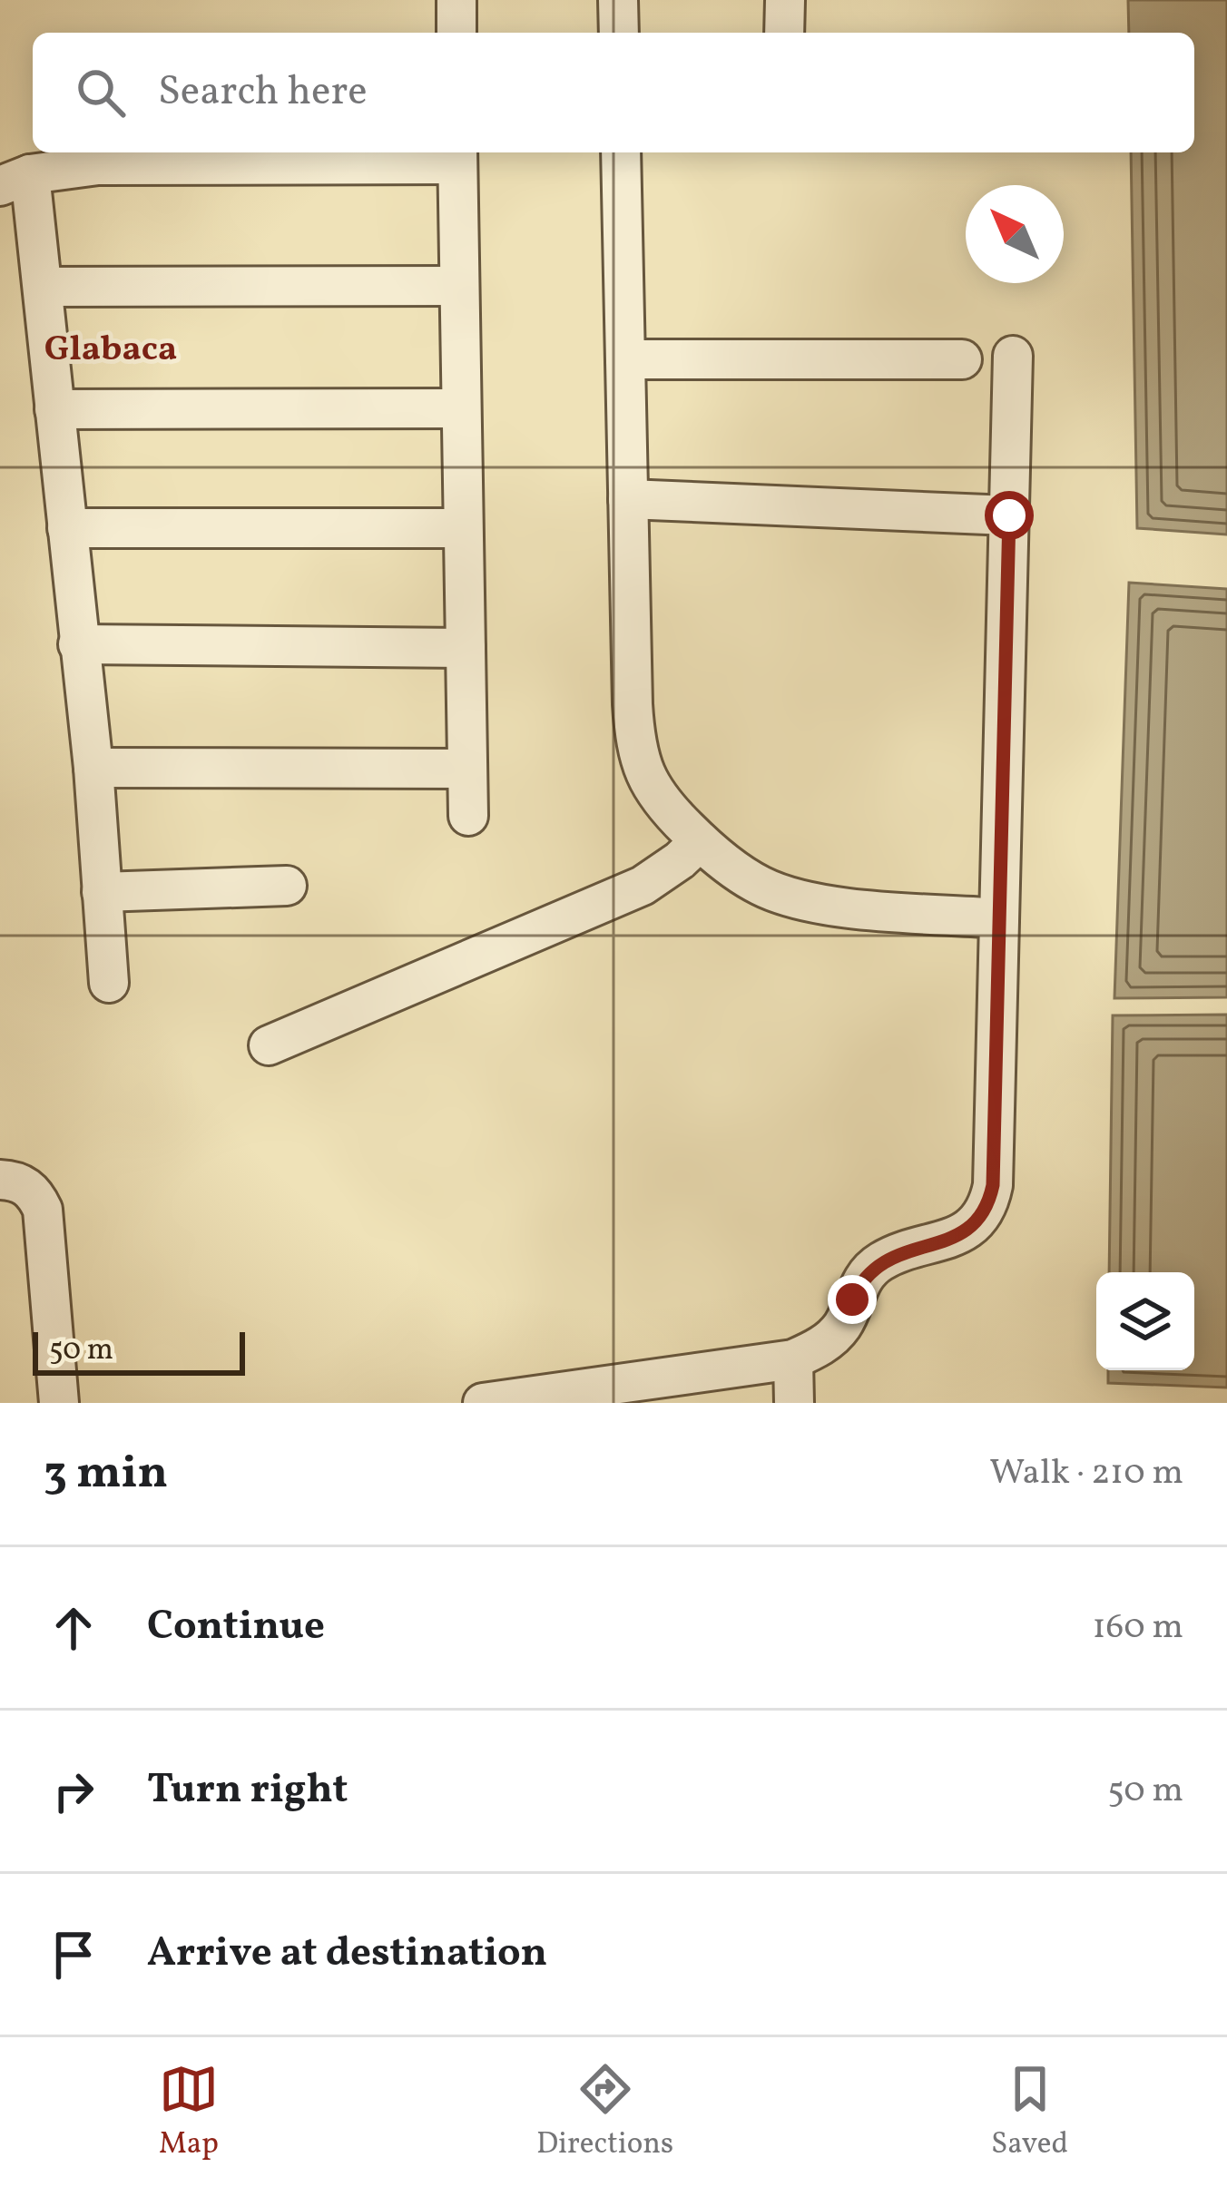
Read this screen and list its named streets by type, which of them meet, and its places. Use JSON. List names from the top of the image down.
{
  "districts": ["Glabaca"],
  "scale_bar": "50 m",
  "north": "top left",
  "page": {
    "search": "Search here",
    "scale": "50 m",
    "heading": ["3 min", "Walk · 210 m"],
    "list": [
      ["Continue", "160 m"],
      ["Turn right", "50 m"],
      "Arrive at destination"
    ],
    "nav": ["Map", "Directions", "Saved"]
  }
}
